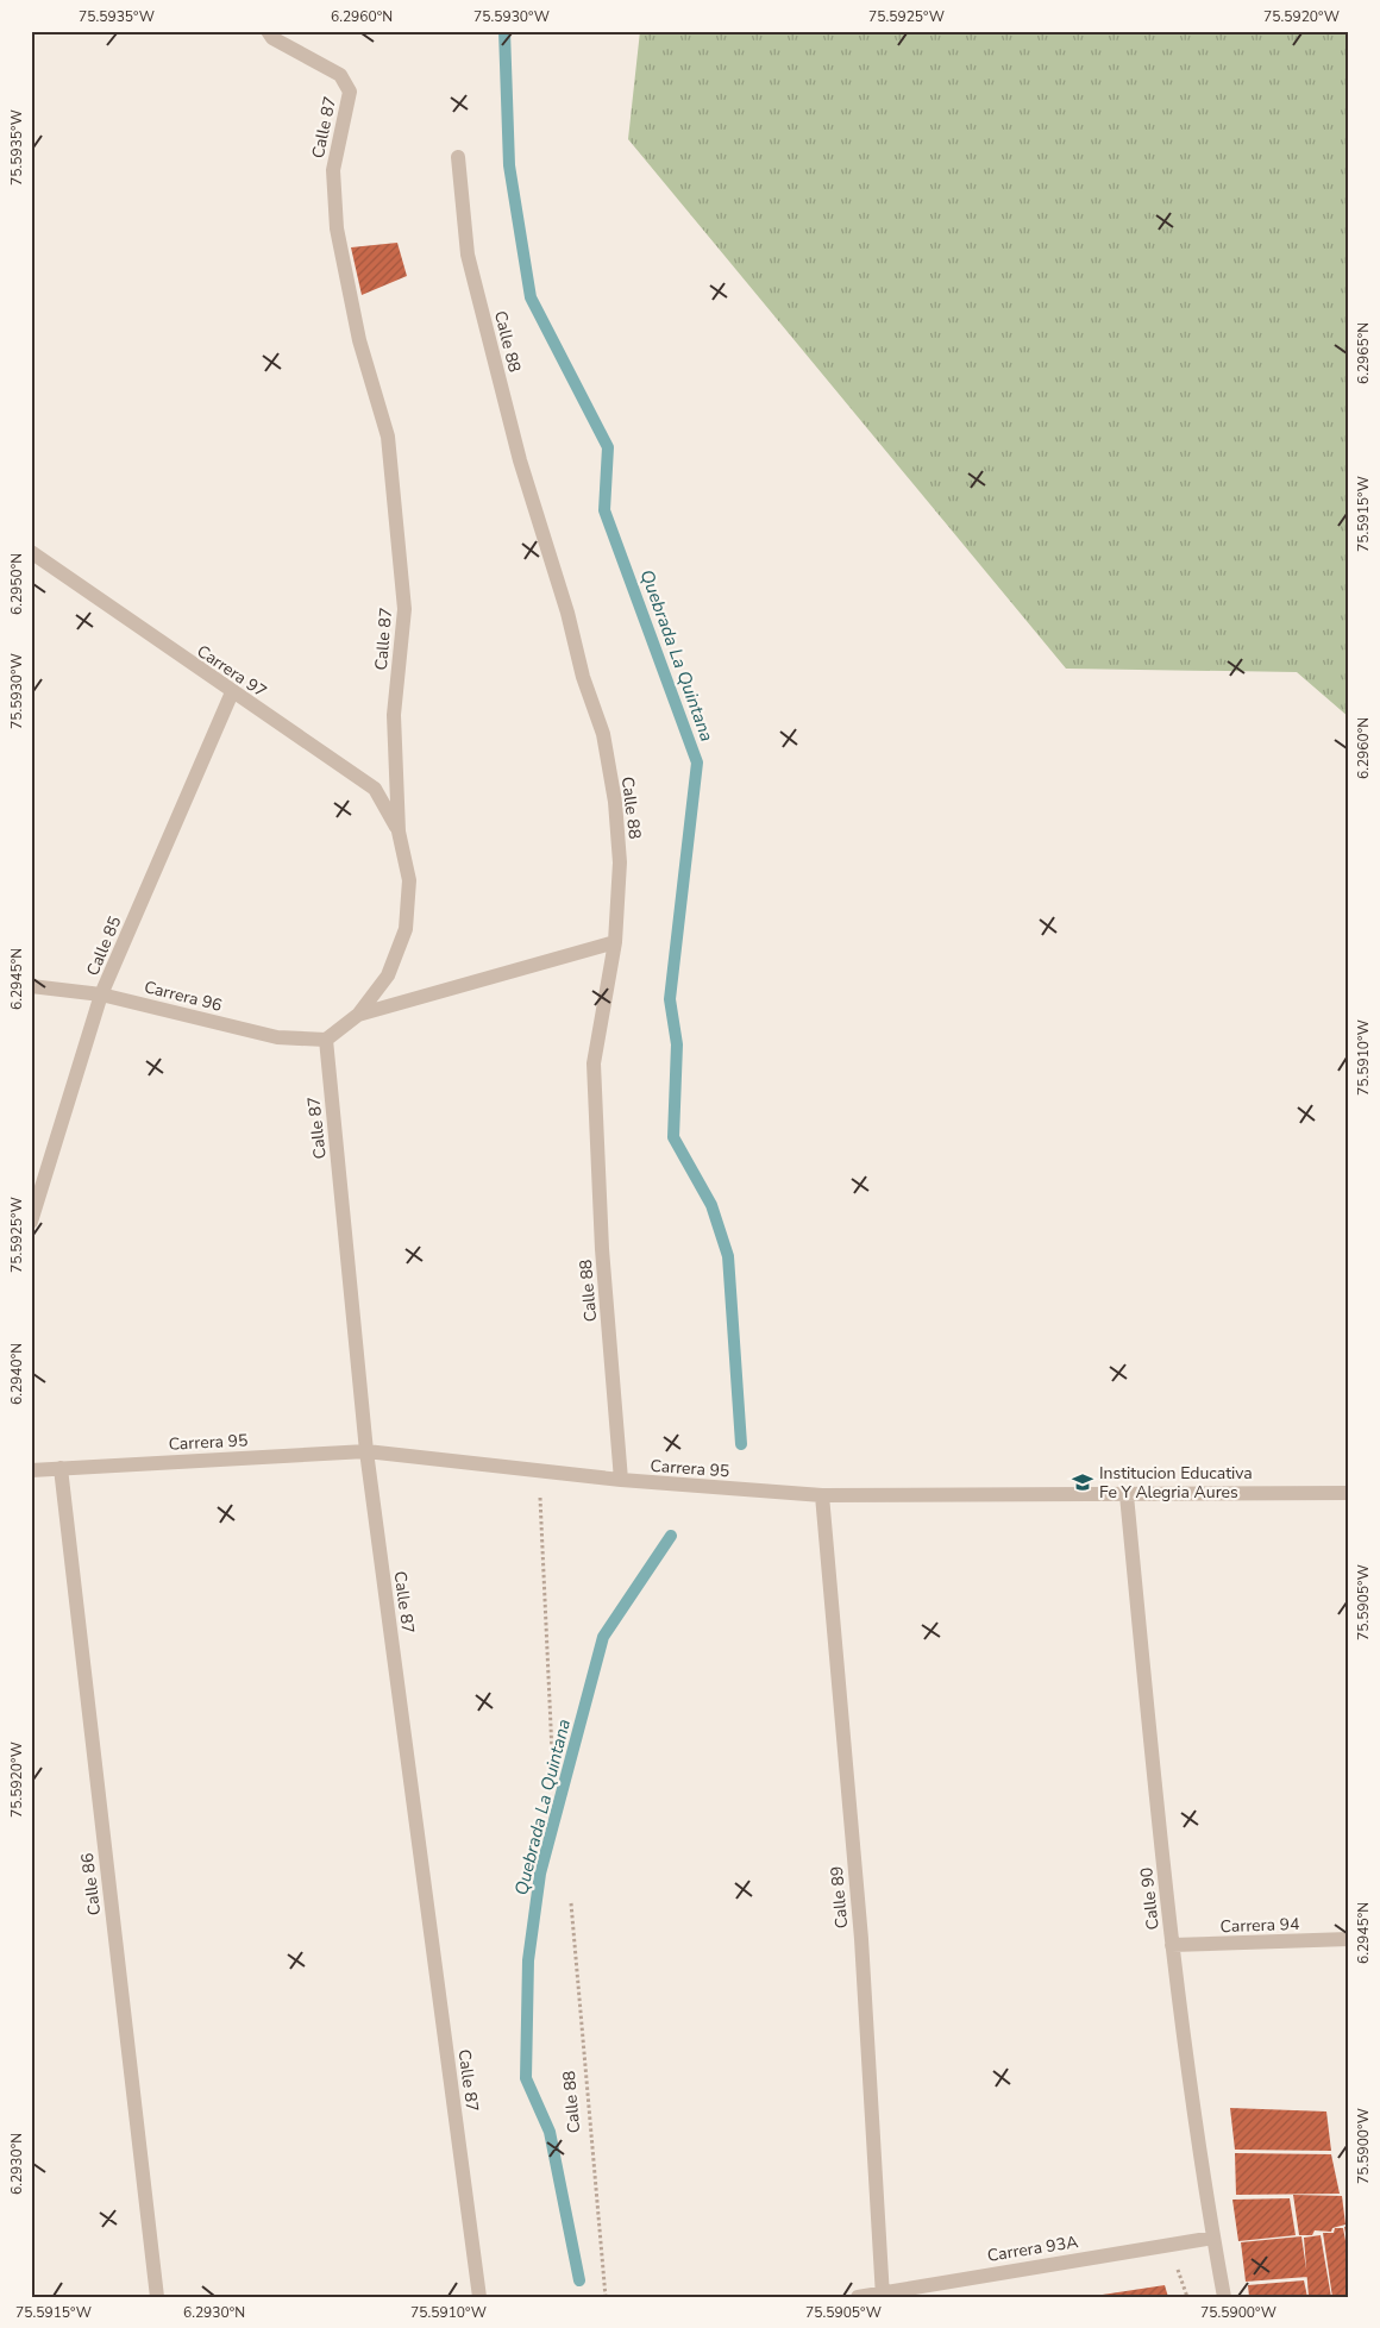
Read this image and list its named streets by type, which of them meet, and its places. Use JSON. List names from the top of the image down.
{
  "streets": {
    "street": [
      "Calle 87",
      "Calle 88",
      "Carrera 97",
      "Calle 85",
      "Carrera 96",
      "Carrera 95",
      "Calle 86",
      "Calle 89",
      "Calle 90",
      "Carrera 94",
      "Carrera 93A"
    ]
  },
  "crossings": [
    ["Calle 87", "Carrera 97"],
    ["Calle 87", "Carrera 96"],
    ["Calle 87", "Carrera 95"],
    ["Calle 88", "Carrera 95"],
    ["Carrera 97", "Calle 85"],
    ["Calle 85", "Carrera 96"],
    ["Carrera 95", "Calle 86"],
    ["Carrera 95", "Calle 89"],
    ["Carrera 95", "Calle 90"],
    ["Calle 89", "Carrera 93A"],
    ["Calle 90", "Carrera 94"],
    ["Calle 90", "Carrera 93A"]
  ],
  "water": ["Quebrada La Quintana"],
  "places": {
    "school or university": ["Institucion Educativa Fe Y Alegria Aures"]
  },
  "coordinates": [
    "75.5935°W",
    "6.2960°N",
    "75.5930°W",
    "75.5925°W",
    "75.5920°W",
    "6.2965°N",
    "75.5915°W",
    "6.2950°N",
    "6.2945°N",
    "75.5910°W",
    "6.2940°N",
    "75.5905°W",
    "75.5900°W",
    "6.2930°N"
  ]
}
